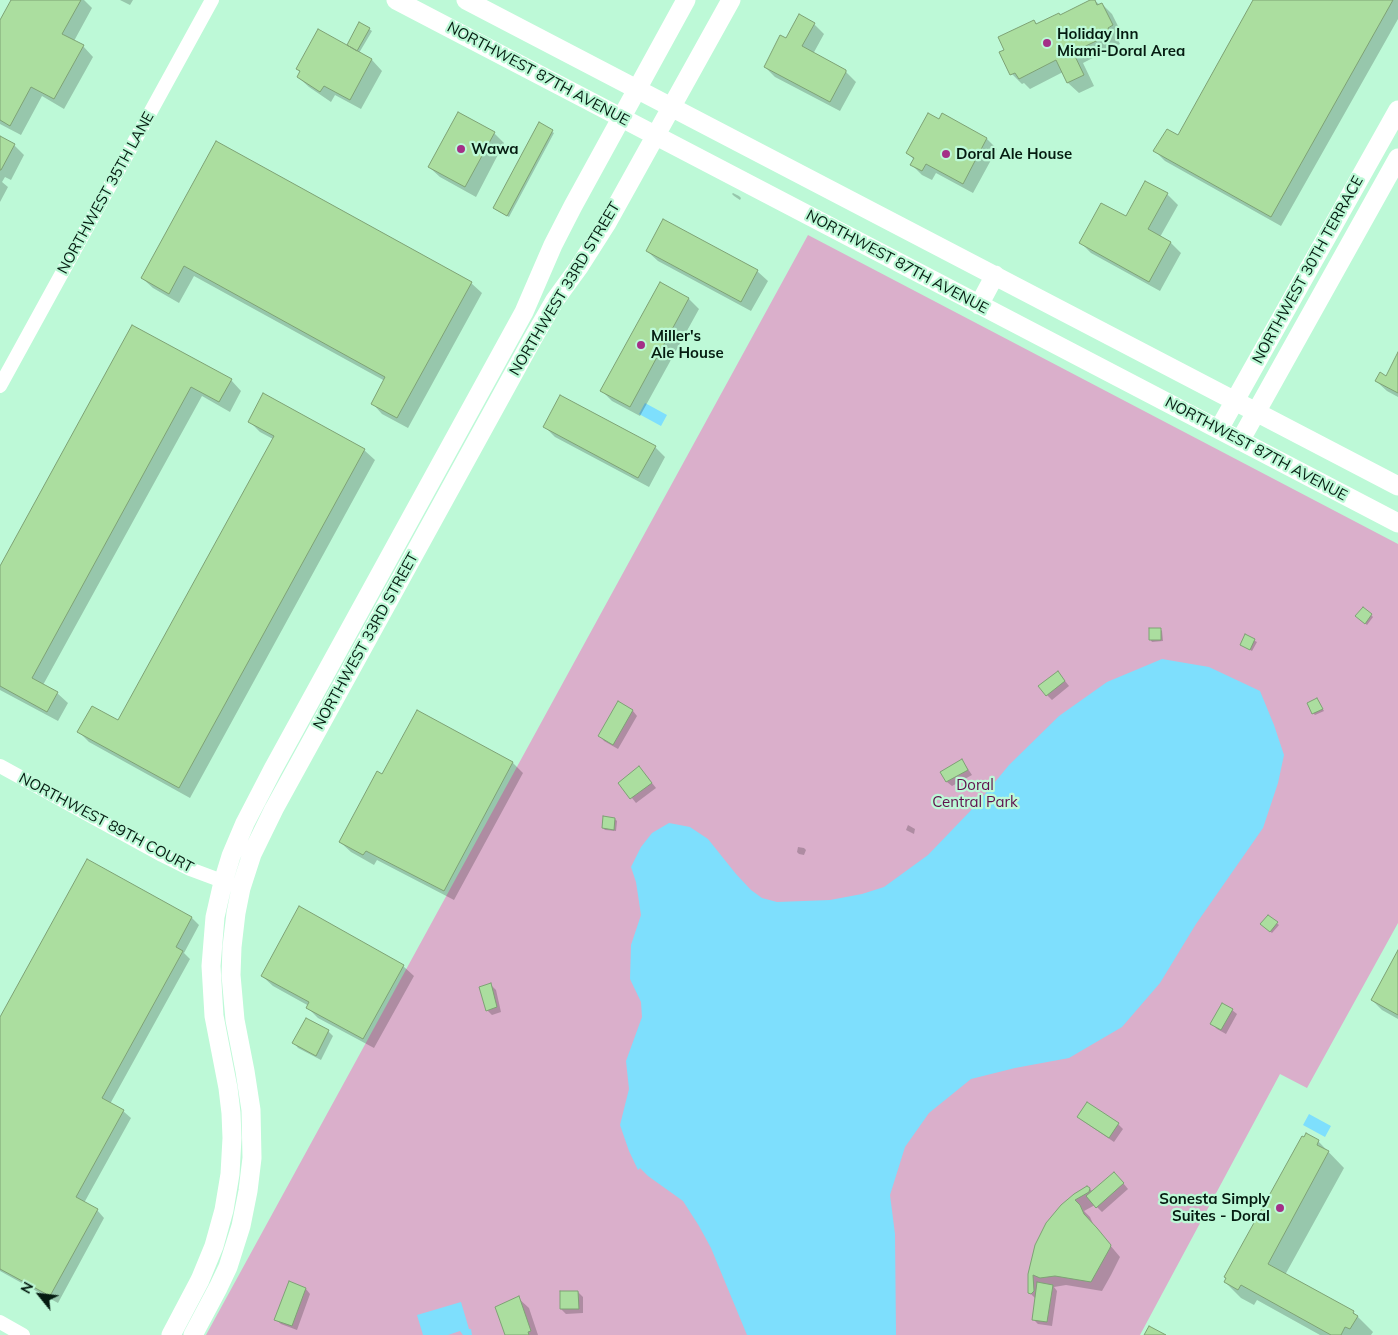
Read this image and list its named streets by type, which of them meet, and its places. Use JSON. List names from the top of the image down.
{
  "streets": {
    "street": [
      "NORTHWEST 87TH AVENUE",
      "NORTHWEST 35TH LANE",
      "NORTHWEST 30TH TERRACE",
      "NORTHWEST 33RD STREET",
      "NORTHWEST 89TH COURT"
    ]
  },
  "crossings": [
    ["NORTHWEST 87TH AVENUE", "NORTHWEST 30TH TERRACE"],
    ["NORTHWEST 87TH AVENUE", "NORTHWEST 33RD STREET"],
    ["NORTHWEST 33RD STREET", "NORTHWEST 89TH COURT"]
  ],
  "parks": ["Doral Central Park"],
  "places": [
    "Holiday Inn Miami-Doral Area",
    "Wawa",
    "Doral Ale House",
    "Miller's Ale House",
    "Sonesta Simply Suites - Doral"
  ],
  "north": "top left"
}
